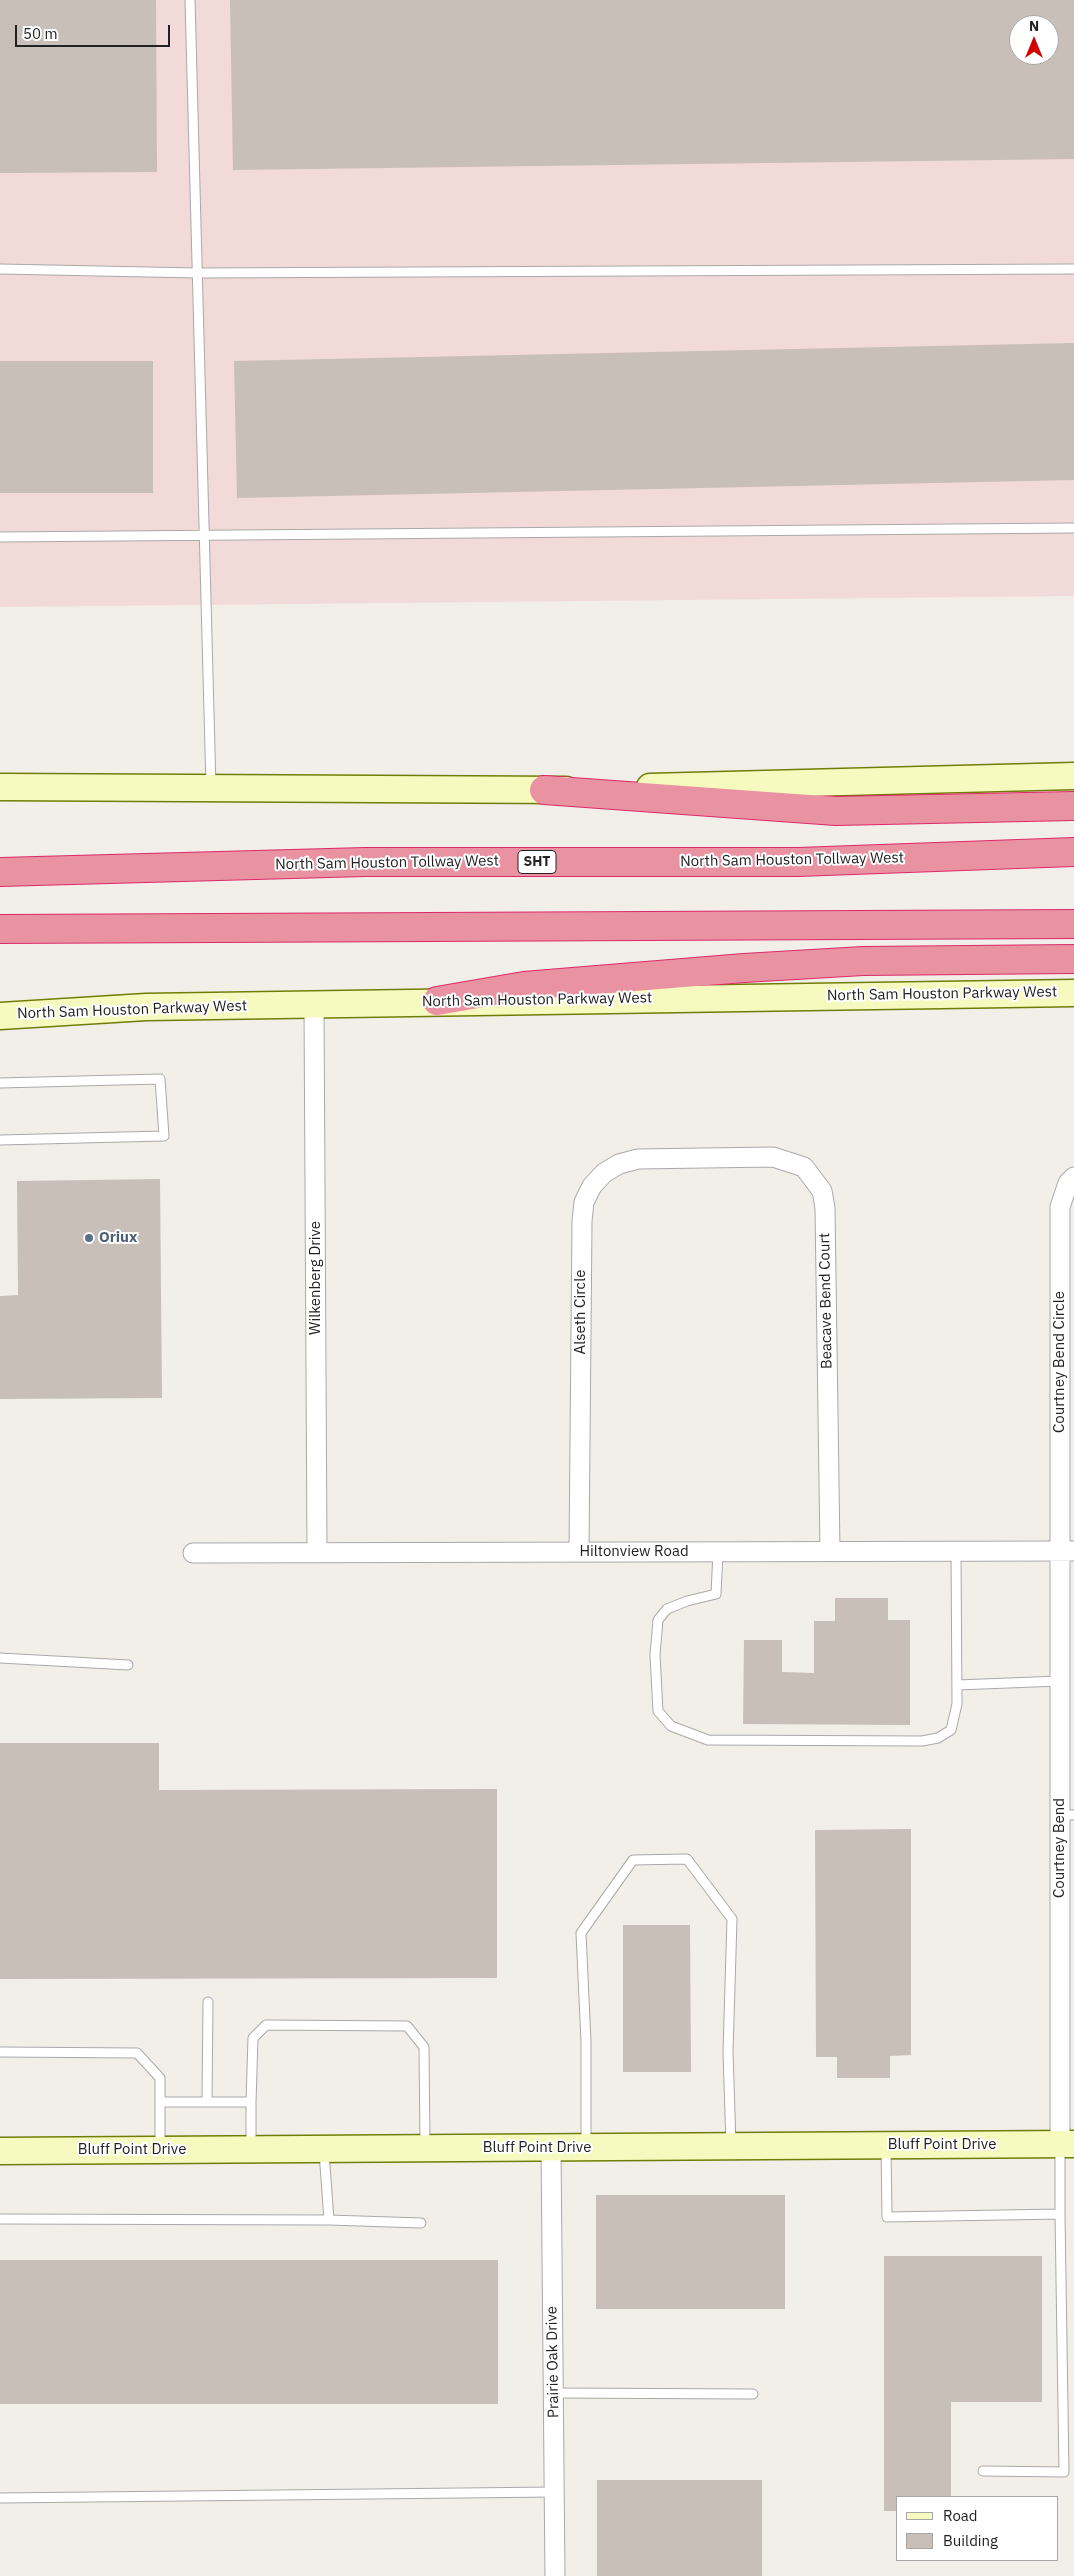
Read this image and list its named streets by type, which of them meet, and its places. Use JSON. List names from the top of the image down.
{
  "streets": {
    "highway": ["North Sam Houston Tollway West", "SHT"],
    "main road": ["North Sam Houston Parkway West", "Bluff Point Drive"],
    "street": [
      "Wilkenberg Drive",
      "Beacave Bend Court",
      "Alseth Circle",
      "Courtney Bend Circle",
      "Hiltonview Road",
      "Courtney Bend",
      "Prairie Oak Drive"
    ]
  },
  "crossings": [
    ["North Sam Houston Parkway West", "Wilkenberg Drive"],
    ["Wilkenberg Drive", "Hiltonview Road"],
    ["Beacave Bend Court", "Alseth Circle"],
    ["Beacave Bend Court", "Hiltonview Road"],
    ["Alseth Circle", "Hiltonview Road"],
    ["Courtney Bend Circle", "Hiltonview Road"],
    ["Courtney Bend Circle", "Courtney Bend"],
    ["Hiltonview Road", "Courtney Bend"],
    ["Courtney Bend", "Bluff Point Drive"],
    ["Bluff Point Drive", "Prairie Oak Drive"]
  ],
  "places": ["Oriux"],
  "legend": ["Road", "Building"],
  "scale_bar": "50 m",
  "north": "top"
}
